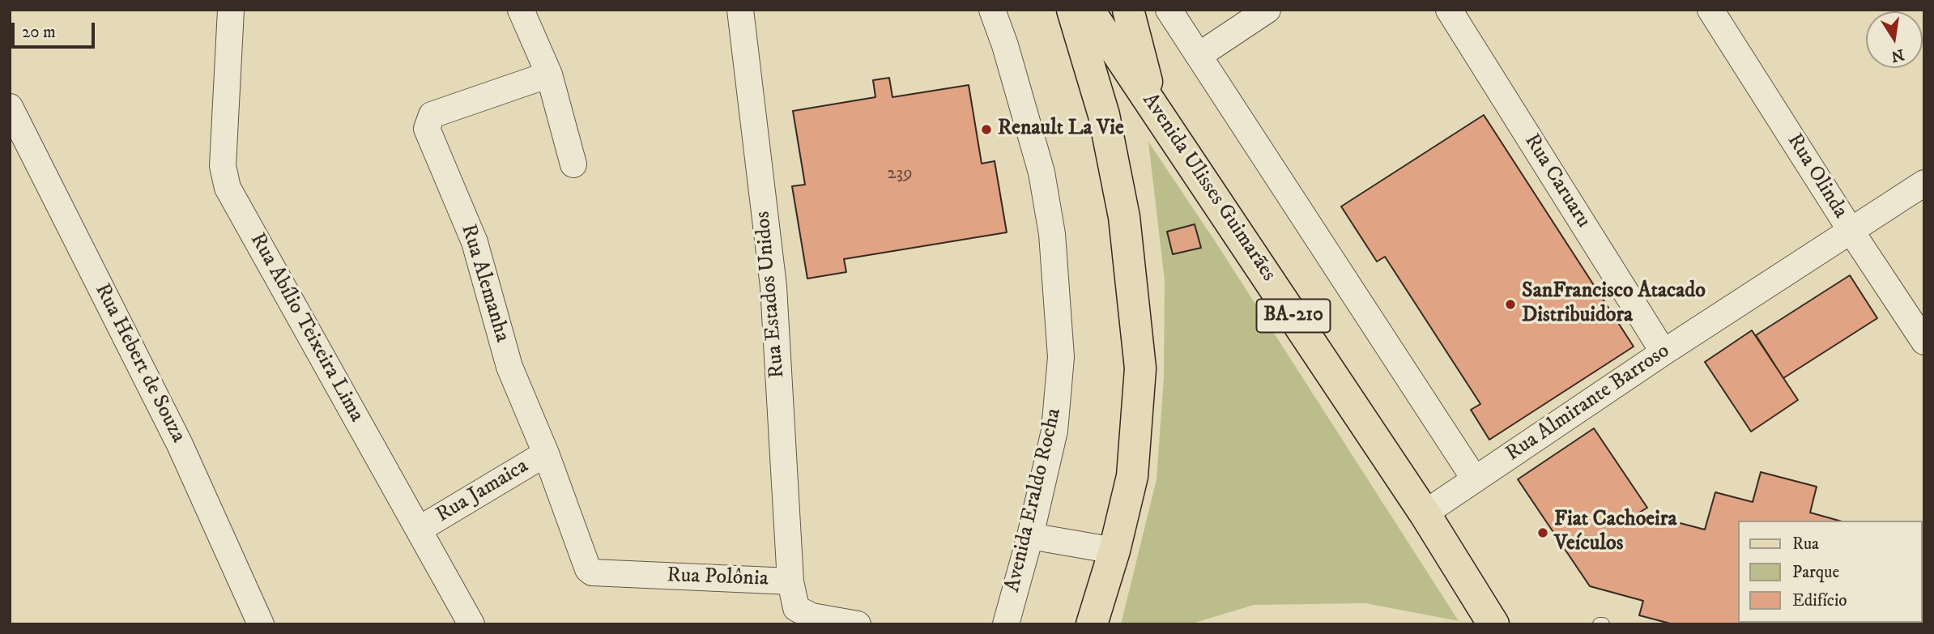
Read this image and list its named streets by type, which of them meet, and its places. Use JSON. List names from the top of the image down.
{
  "streets": {
    "main road": ["Avenida Ulisses Guimarães", "BA-210"],
    "street": [
      "Rua Olinda",
      "Rua Caruaru",
      "Rua Alemanha",
      "Rua Estados Unidos",
      "Rua Abílio Teixeira Lima",
      "Rua Hebert de Souza",
      "Rua Almirante Barroso",
      "Rua Jamaica",
      "Avenida Eraldo Rocha",
      "Rua Polônia"
    ]
  },
  "crossings": [
    ["Rua Olinda", "Rua Almirante Barroso"],
    ["Rua Caruaru", "Rua Almirante Barroso"],
    ["Avenida Ulisses Guimarães", "Rua Almirante Barroso"],
    ["Rua Alemanha", "Rua Jamaica"],
    ["Rua Alemanha", "Rua Polônia"],
    ["Rua Estados Unidos", "Rua Polônia"],
    ["Rua Abílio Teixeira Lima", "Rua Jamaica"]
  ],
  "places": ["Renault La Vie", "SanFrancisco Atacado Distribuidora", "Fiat Cachoeira Veículos"],
  "house_numbers": ["239"],
  "legend": ["Rua", "Parque", "Edifício"],
  "scale_bar": "20 m",
  "north": "bottom"
}
